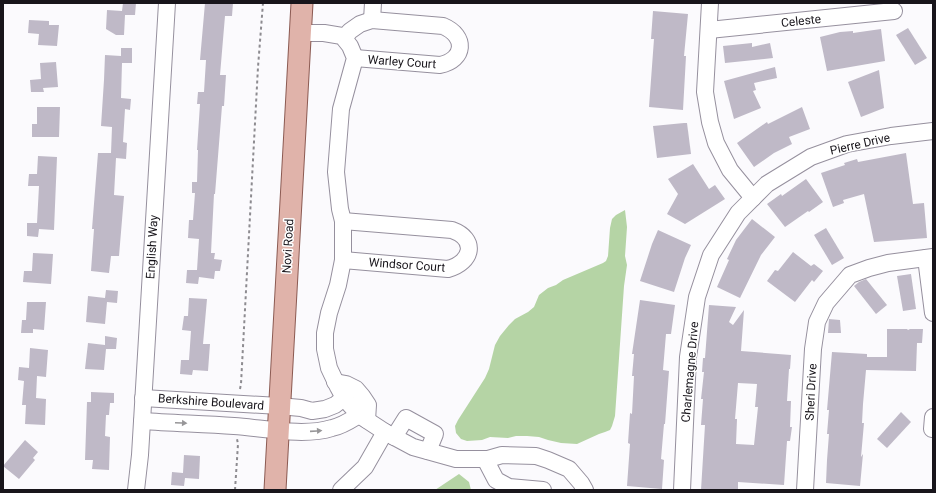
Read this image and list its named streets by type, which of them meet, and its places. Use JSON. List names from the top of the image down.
{
  "streets": {
    "main road": ["Novi Road"],
    "street": [
      "Celeste",
      "Warley Court",
      "Pierre Drive",
      "English Way",
      "Windsor Court",
      "Charlemagne Drive",
      "Sheri Drive",
      "Berkshire Boulevard"
    ]
  },
  "crossings": [
    ["Pierre Drive", "Charlemagne Drive"],
    ["Novi Road", "Berkshire Boulevard"],
    ["English Way", "Berkshire Boulevard"]
  ]
}
